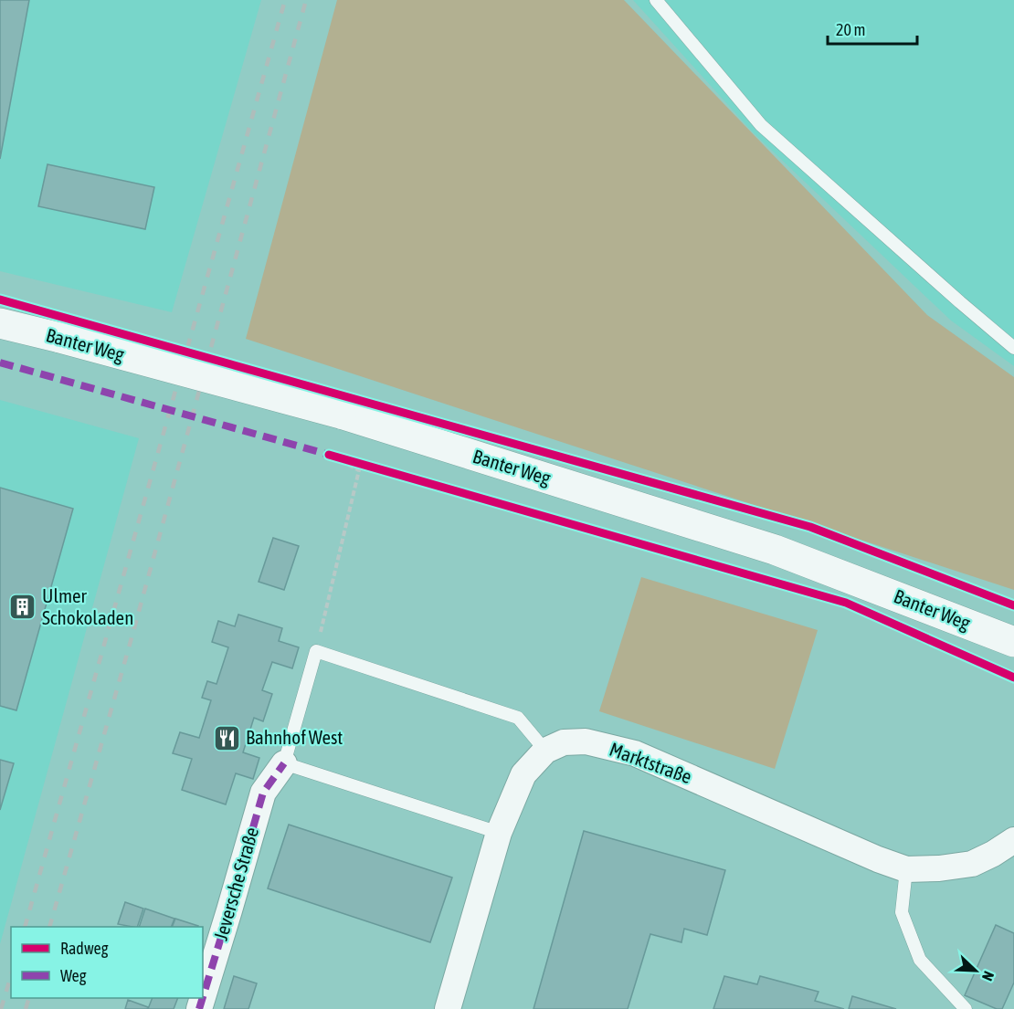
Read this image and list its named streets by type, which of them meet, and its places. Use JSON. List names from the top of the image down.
{
  "streets": {
    "street": ["Banter Weg", "Marktstraße", "Jeversche Straße"]
  },
  "places": {
    "building": ["Ulmer Schokoladen"],
    "restaurant": ["Bahnhof West"]
  },
  "legend": ["Radweg", "Weg"],
  "scale_bar": "20 m",
  "north": "bottom right"
}
